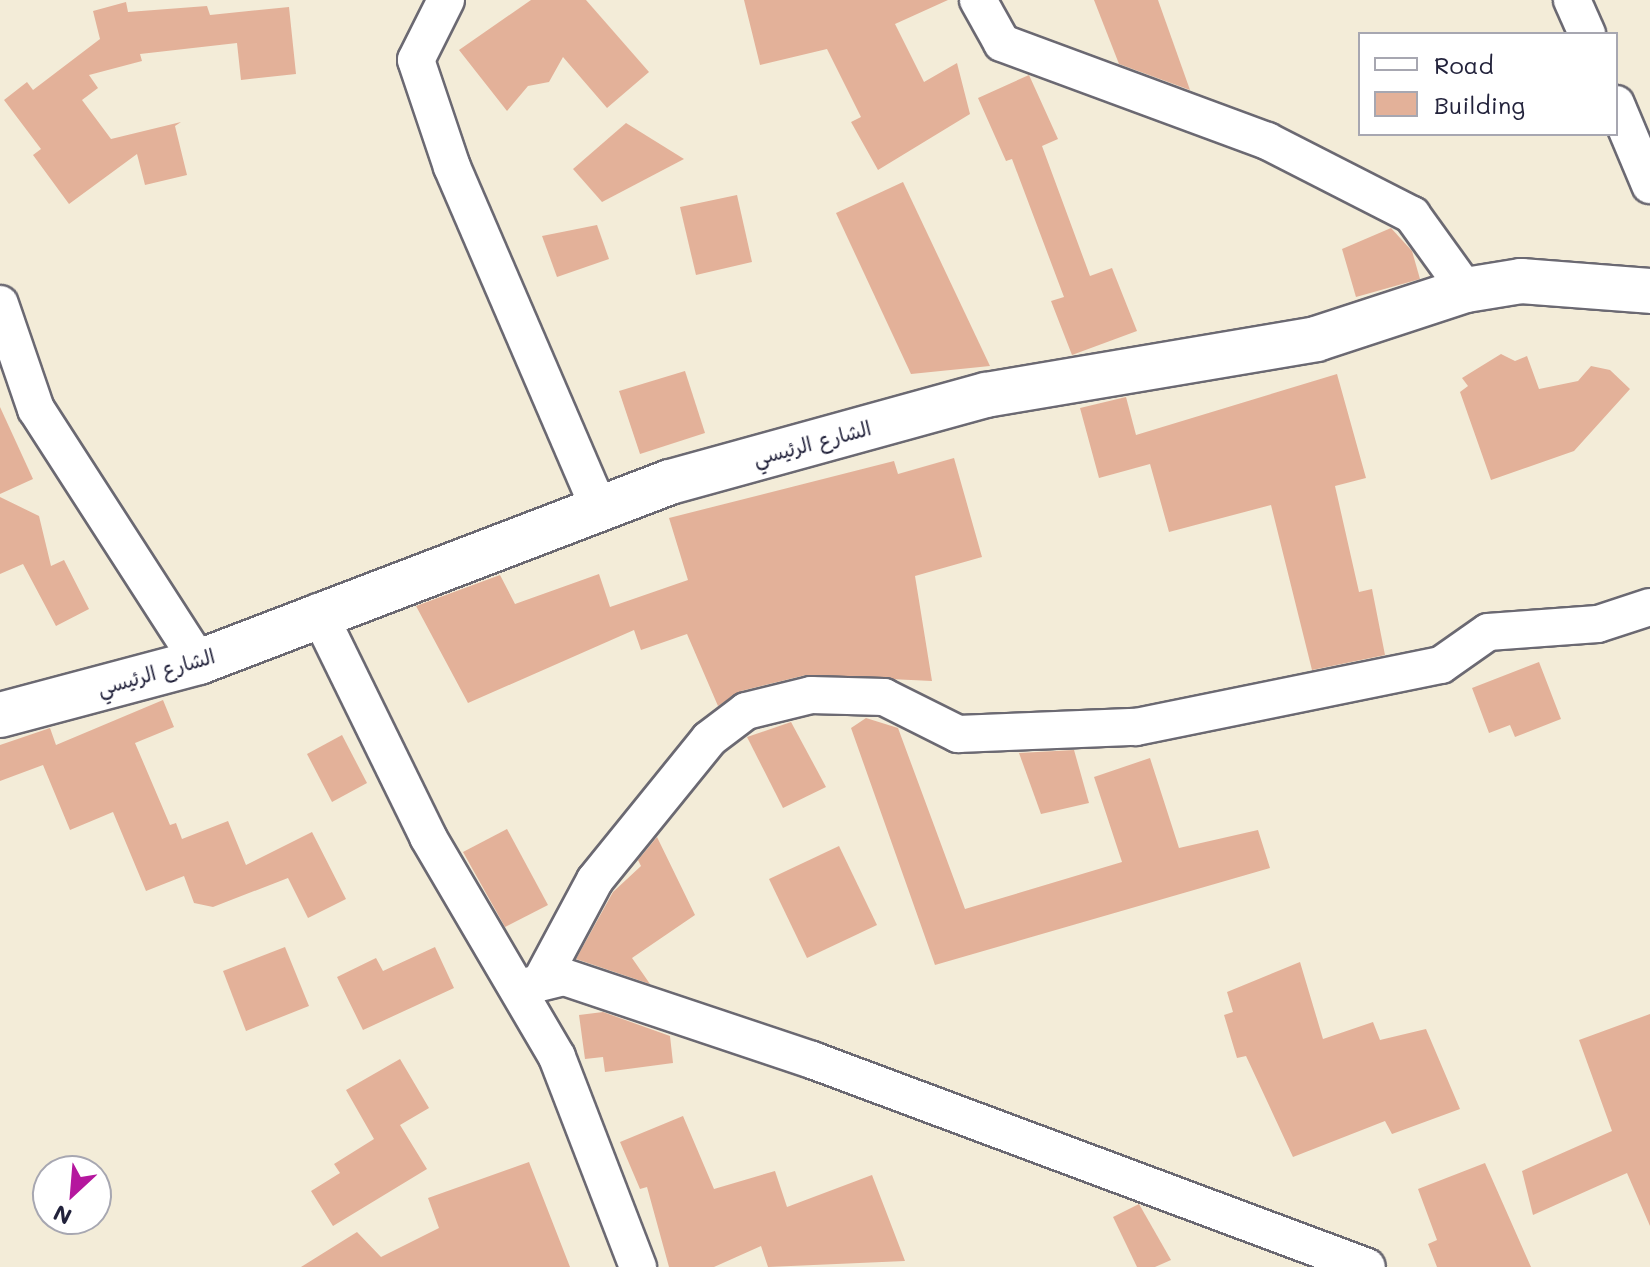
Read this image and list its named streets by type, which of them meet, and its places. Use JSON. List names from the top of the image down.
{
  "streets": {
    "street": ["الشارع الرئيسي"]
  },
  "legend": ["Road", "Building"],
  "north": "bottom left"
}
